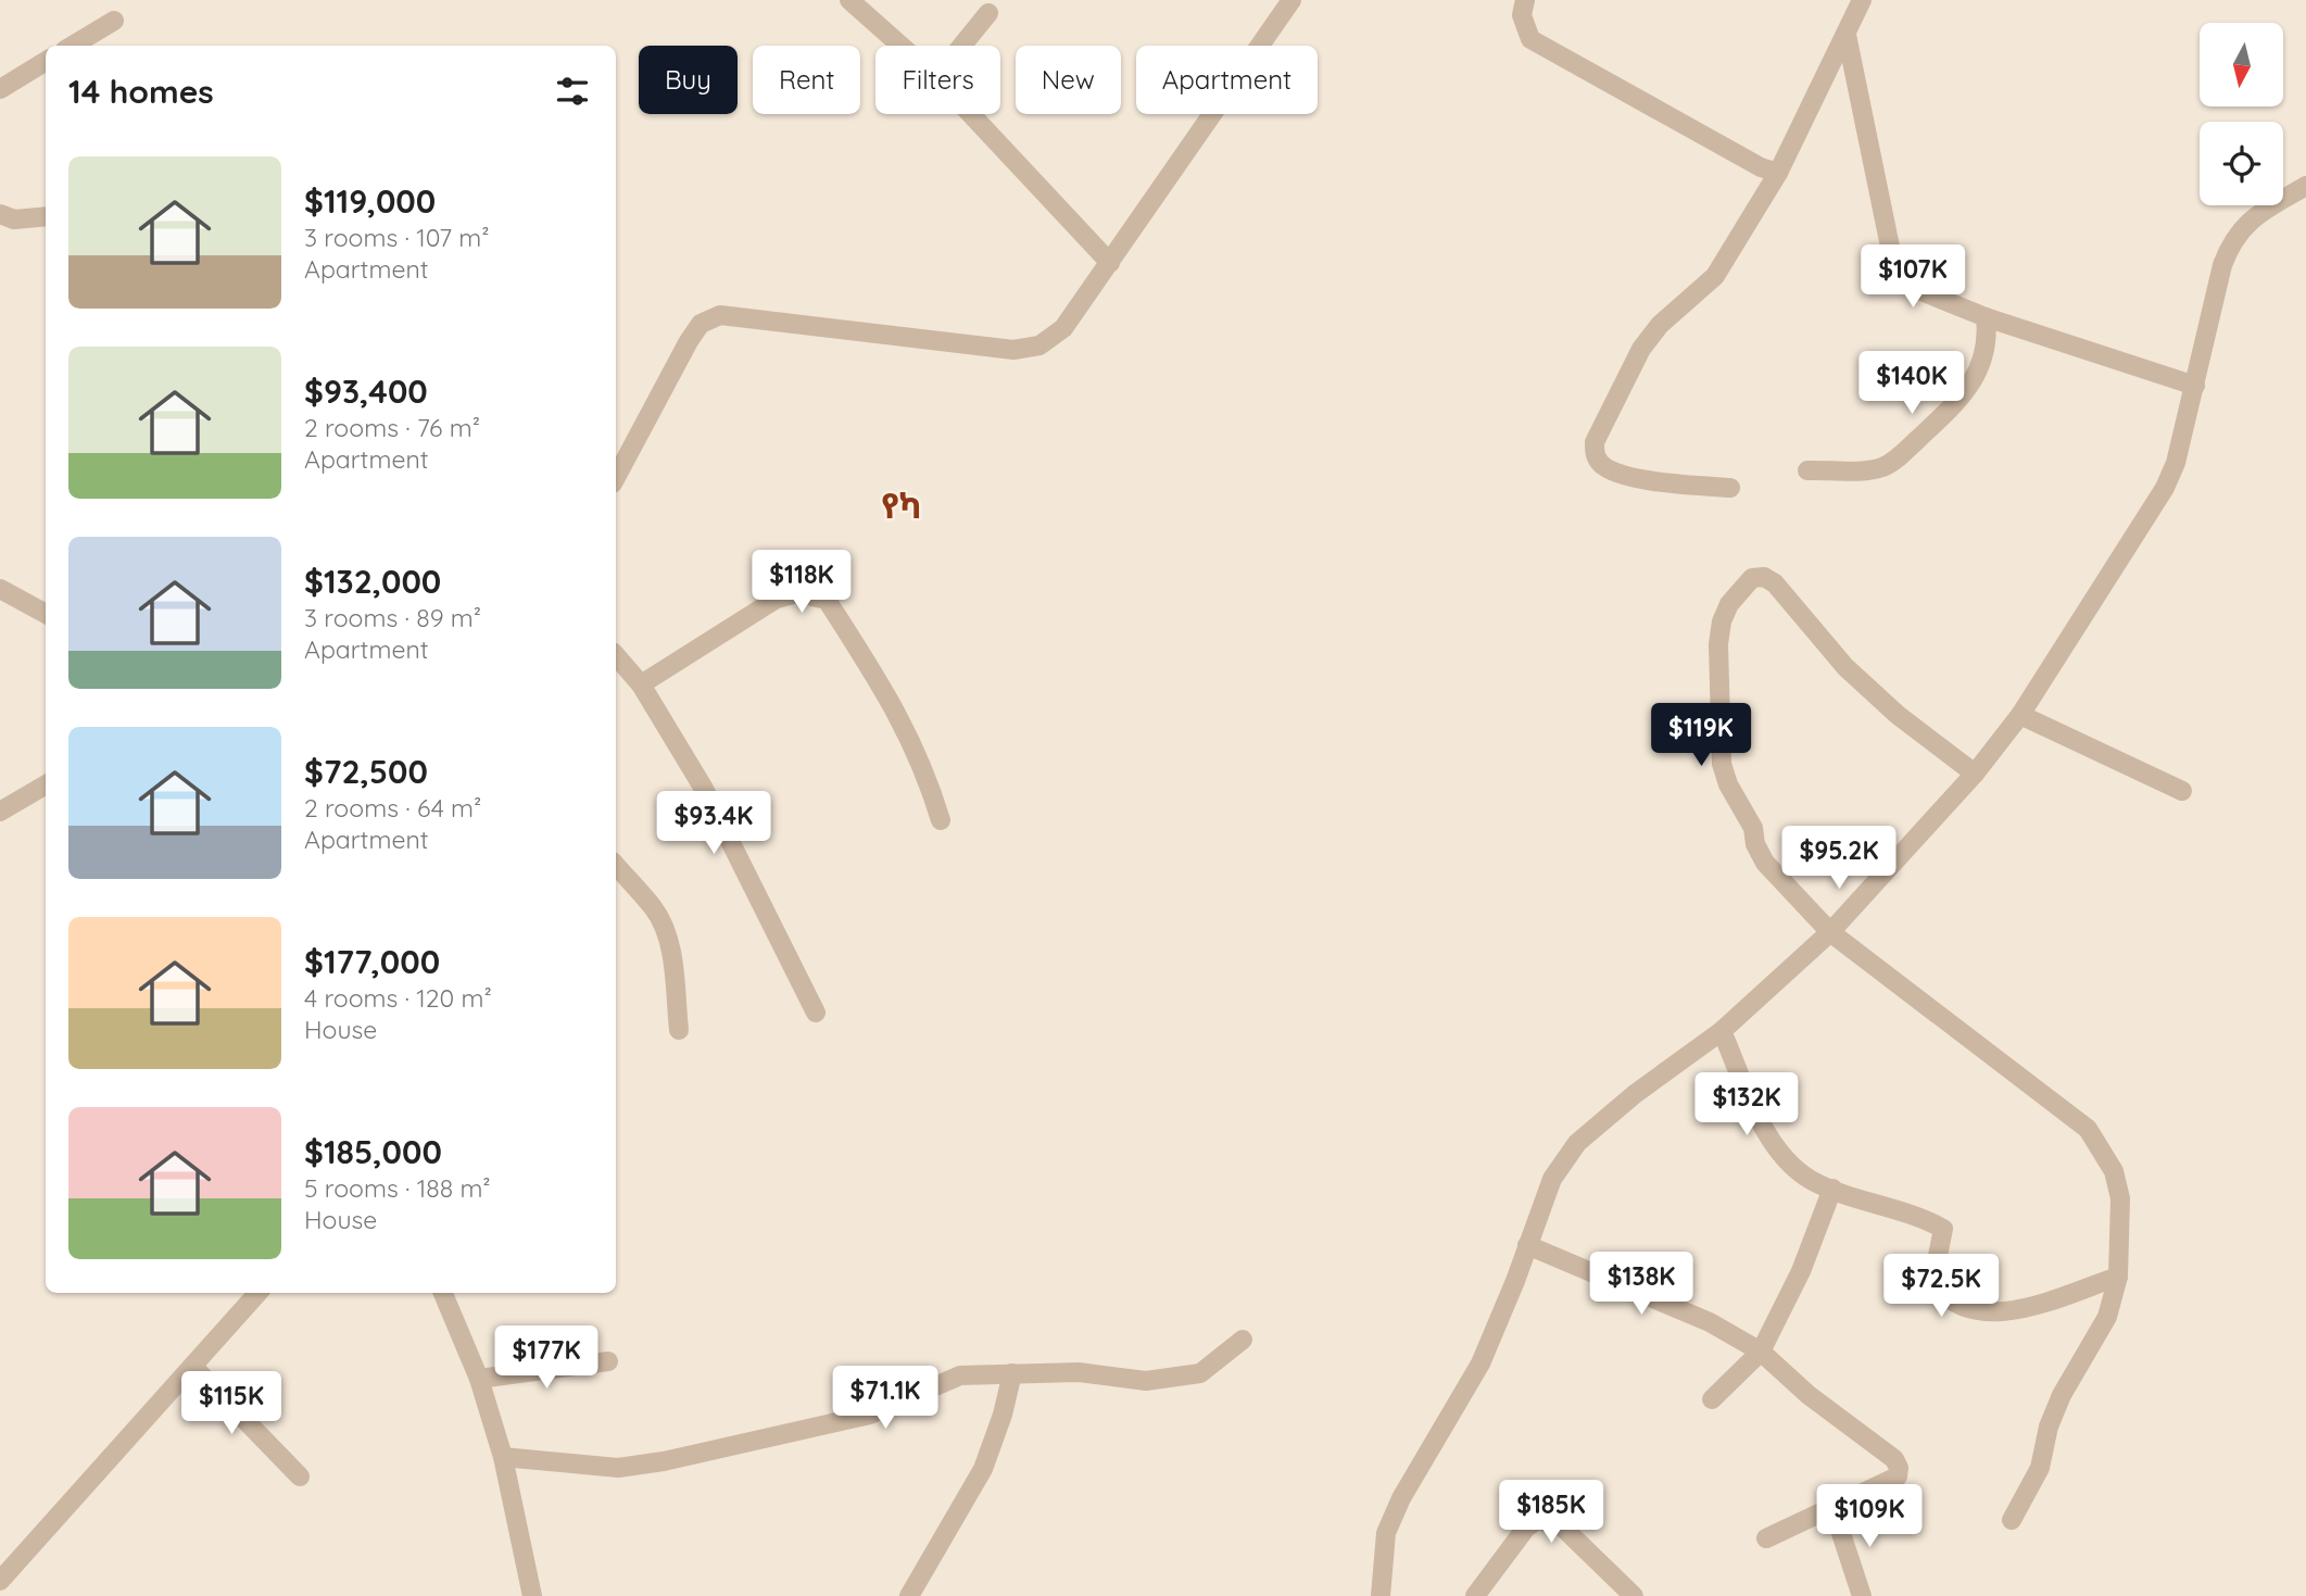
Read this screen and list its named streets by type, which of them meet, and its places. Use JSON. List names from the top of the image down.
{
  "districts": ["የካ"],
  "north": "bottom",
  "page": {
    "chip": [
      "Buy",
      "Rent",
      "Filters",
      "New",
      "Apartment"
    ],
    "heading": "14 homes",
    "list": [
      {
        "name": "$119,000",
        "note": "3 rooms · 107 m² · Apartment"
      },
      {
        "name": "$93,400",
        "note": "2 rooms · 76 m² · Apartment"
      },
      {
        "name": "$132,000",
        "note": "3 rooms · 89 m² · Apartment"
      },
      {
        "name": "$72,500",
        "note": "2 rooms · 64 m² · Apartment"
      },
      {
        "name": "$177,000",
        "note": "4 rooms · 120 m² · House"
      },
      {
        "name": "$185,000",
        "note": "5 rooms · 188 m² · House"
      }
    ],
    "price": [
      "$107K",
      "$140K",
      "$118K",
      "$119K",
      "$93.4K",
      "$95.2K",
      "$132K",
      "$138K",
      "$72.5K",
      "$177K",
      "$71.1K",
      "$115K",
      "$185K",
      "$109K"
    ]
  }
}
